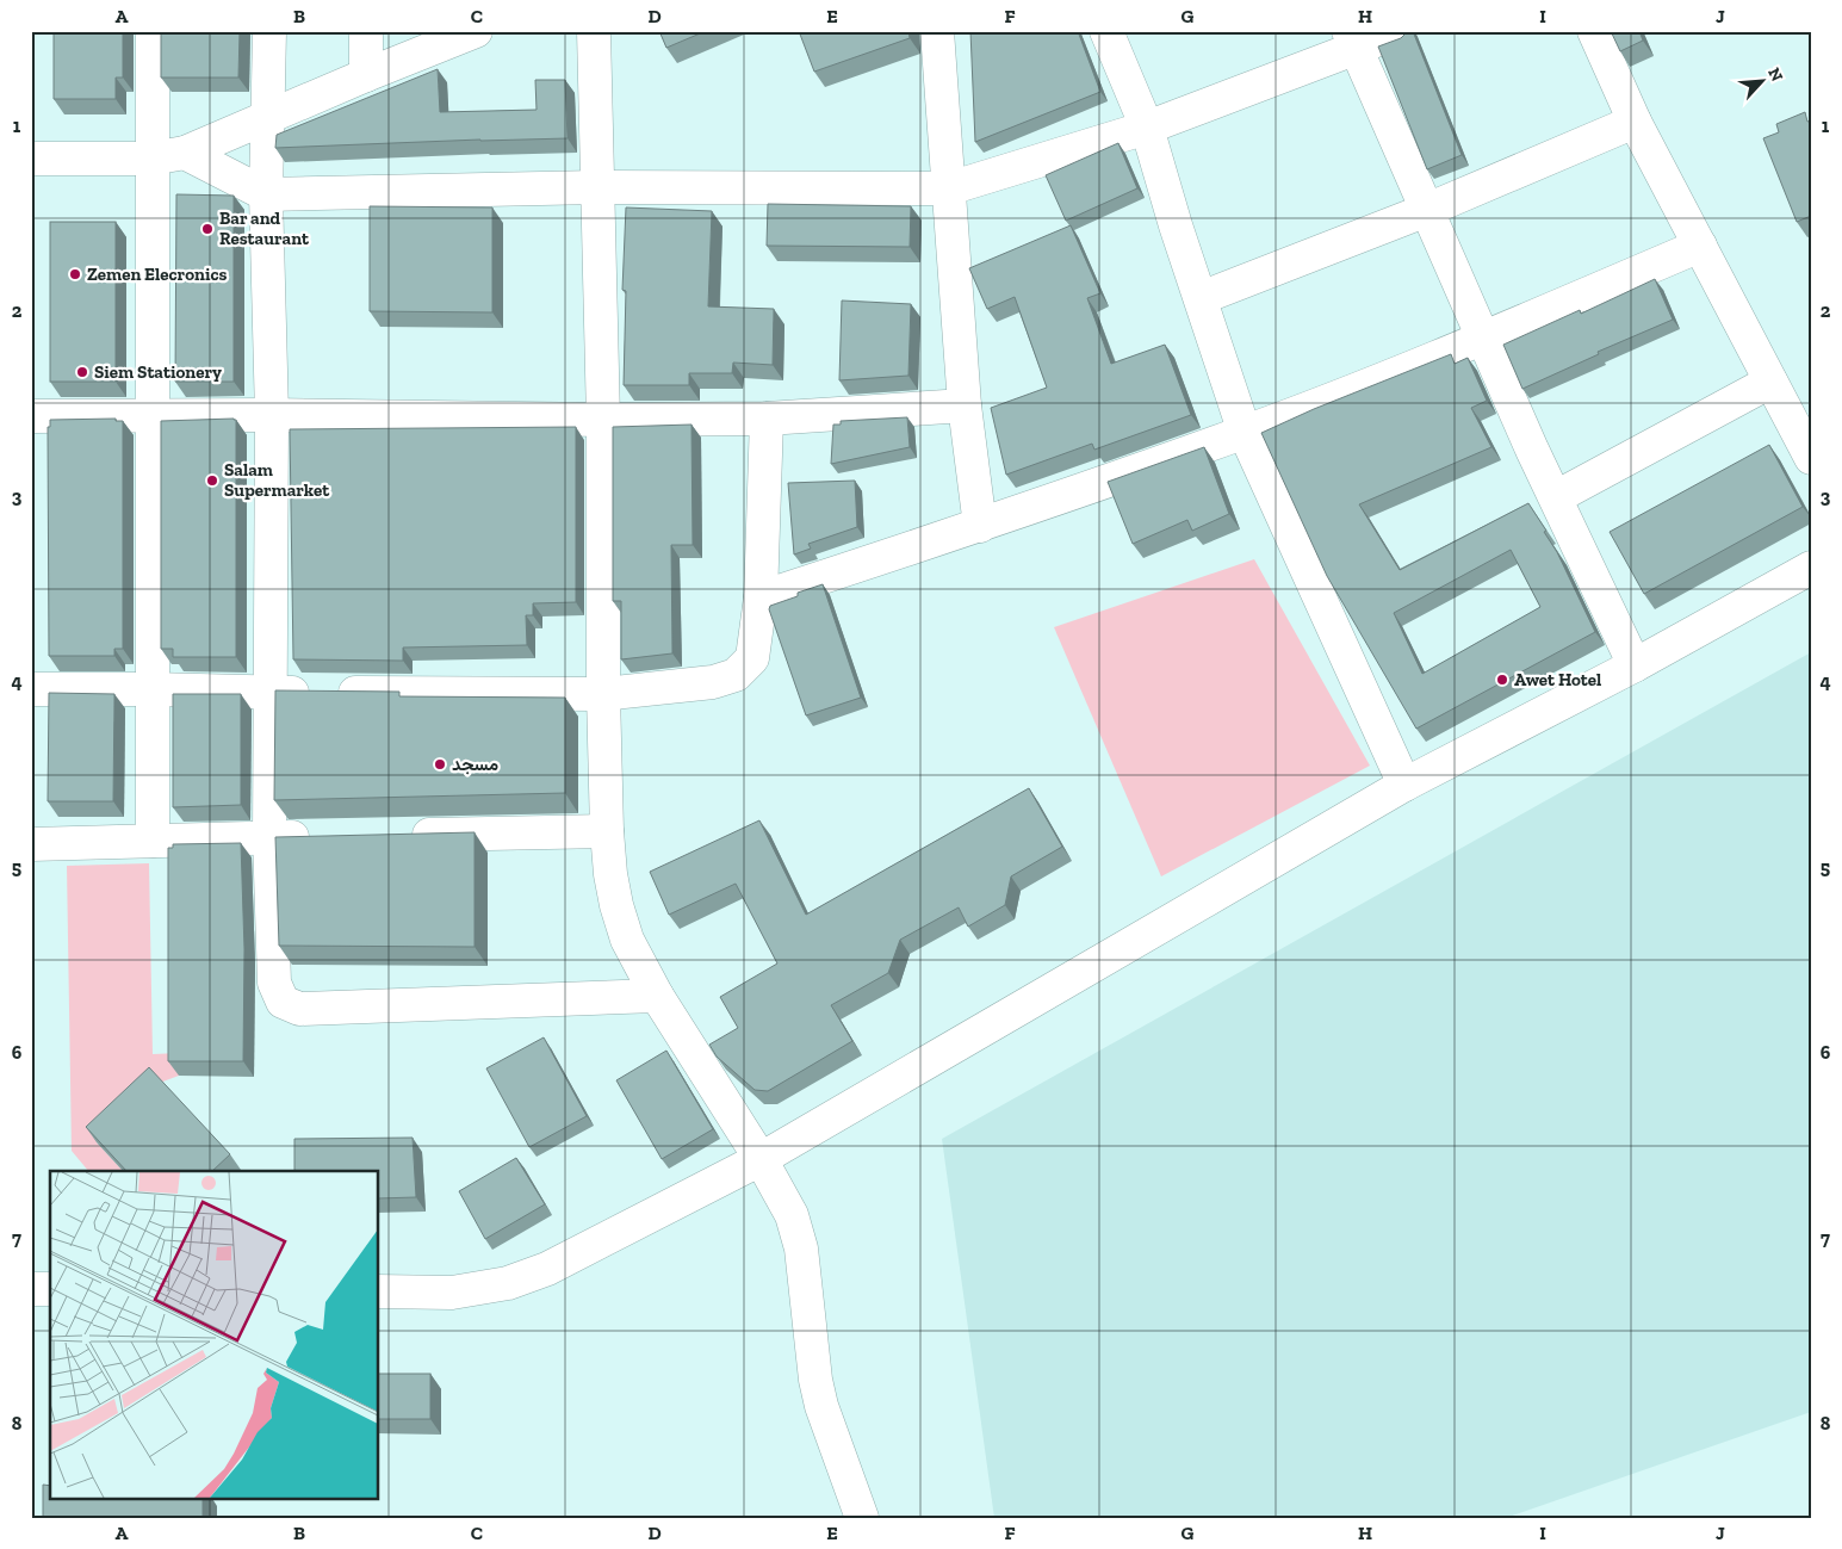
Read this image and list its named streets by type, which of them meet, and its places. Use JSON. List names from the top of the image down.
{
  "places": [
    "Bar and Restaurant",
    "Zemen Elecronics",
    "Siem Stationery",
    "Salam Supermarket",
    "Awet Hotel",
    "مسجد"
  ],
  "north": "top right",
  "grid": {
    "columns": [
      "A",
      "B",
      "C",
      "D",
      "E",
      "F",
      "G",
      "H",
      "I",
      "J"
    ],
    "rows": [
      "1",
      "2",
      "3",
      "4",
      "5",
      "6",
      "7",
      "8"
    ]
  }
}
